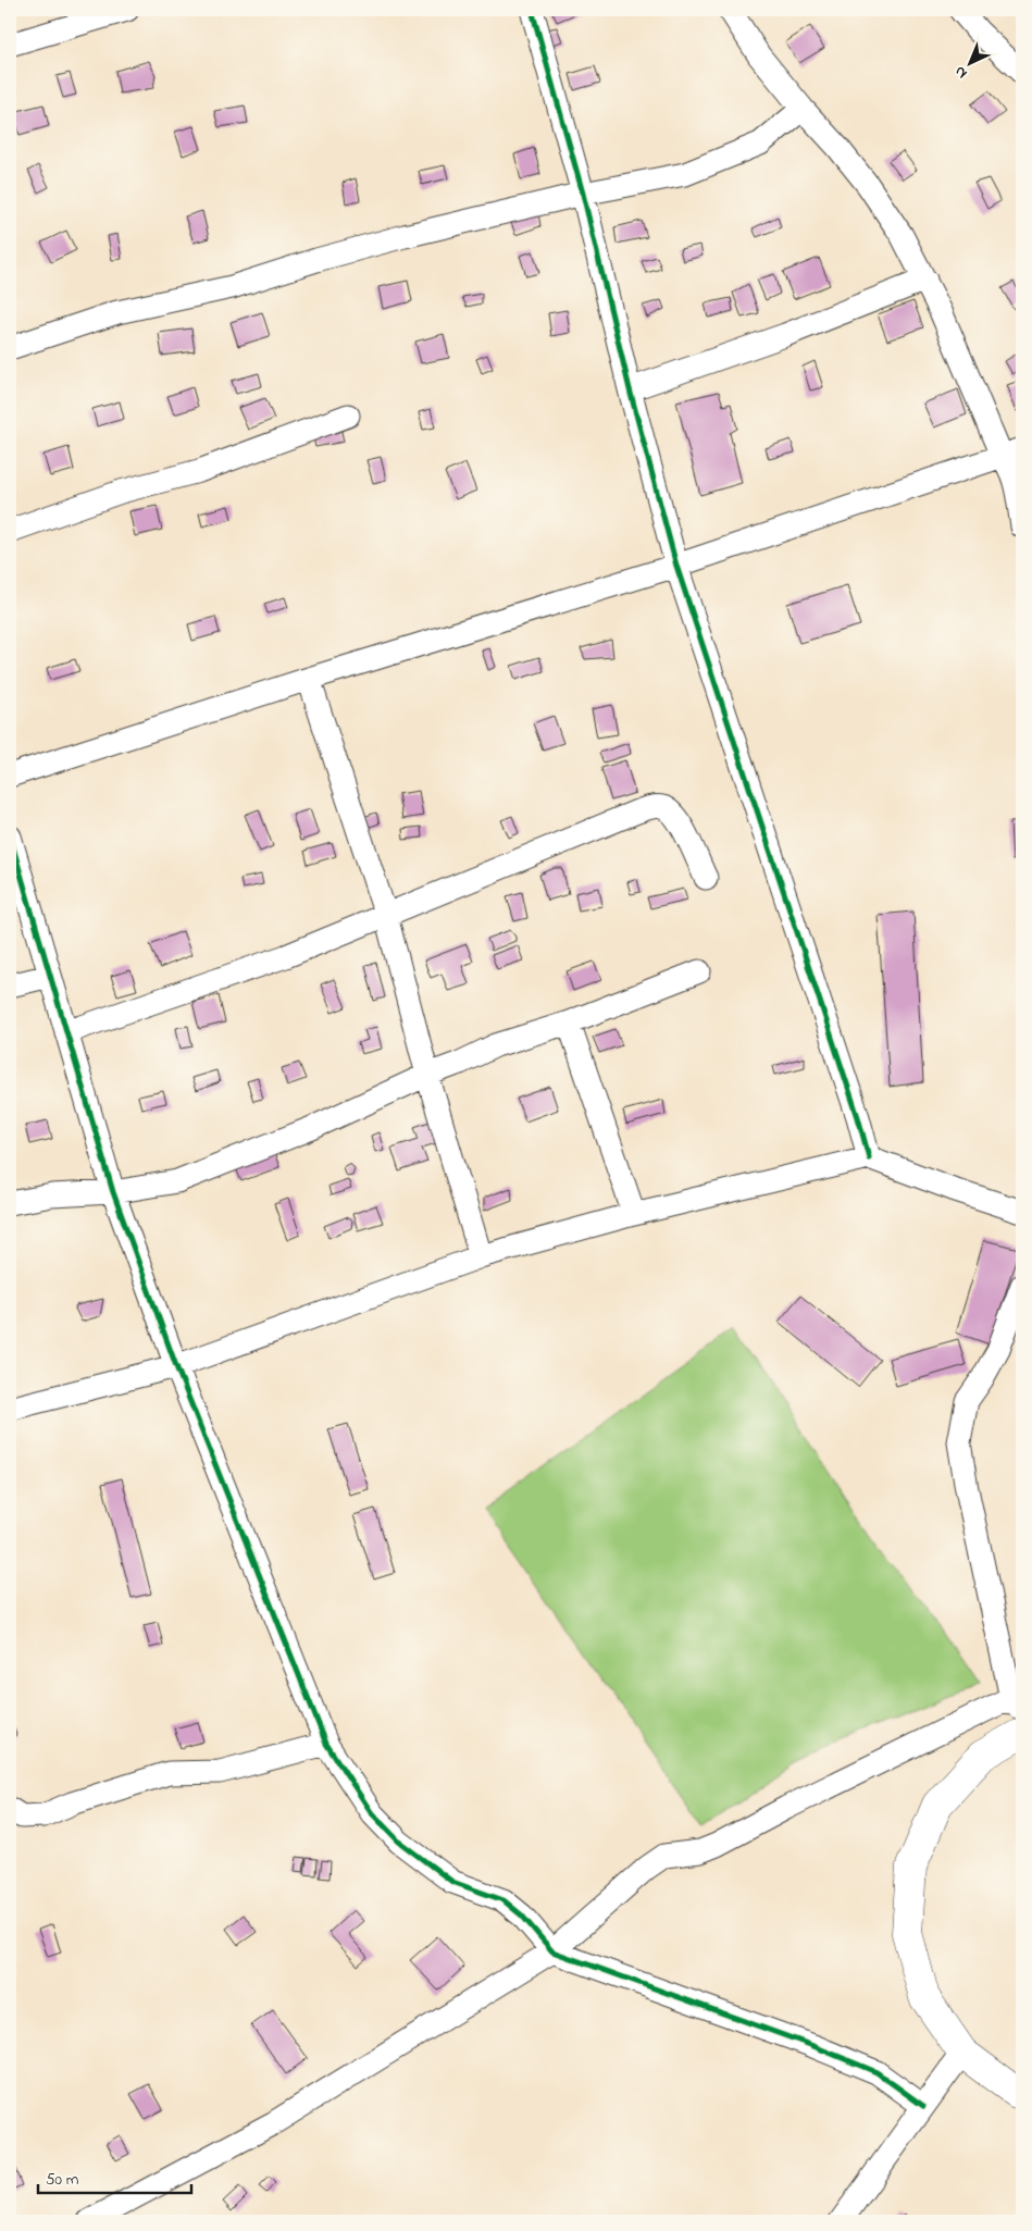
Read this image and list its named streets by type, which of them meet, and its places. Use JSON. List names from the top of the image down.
{
  "scale_bar": "50 m",
  "north": "bottom left"
}
